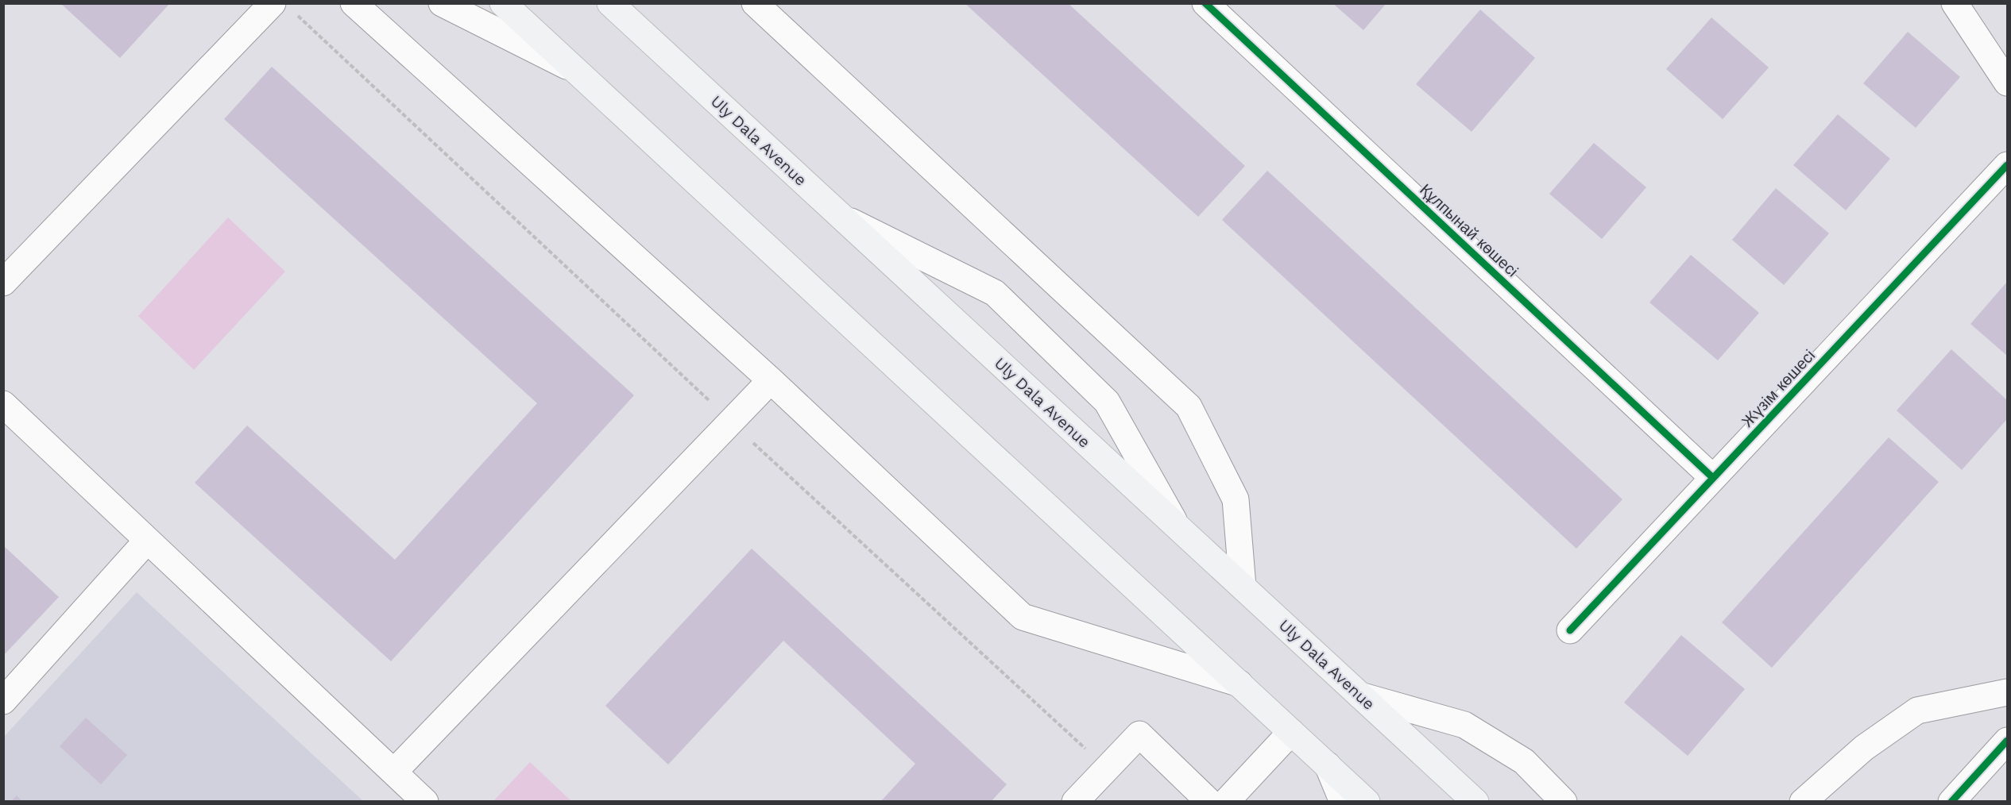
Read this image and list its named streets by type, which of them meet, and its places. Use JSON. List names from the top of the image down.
{
  "streets": {
    "main road": ["Uly Dala Avenue"],
    "street": ["Құлпынай көшесі", "Жүзім көшесі"]
  },
  "crossings": [
    ["Құлпынай көшесі", "Жүзім көшесі"]
  ]
}
